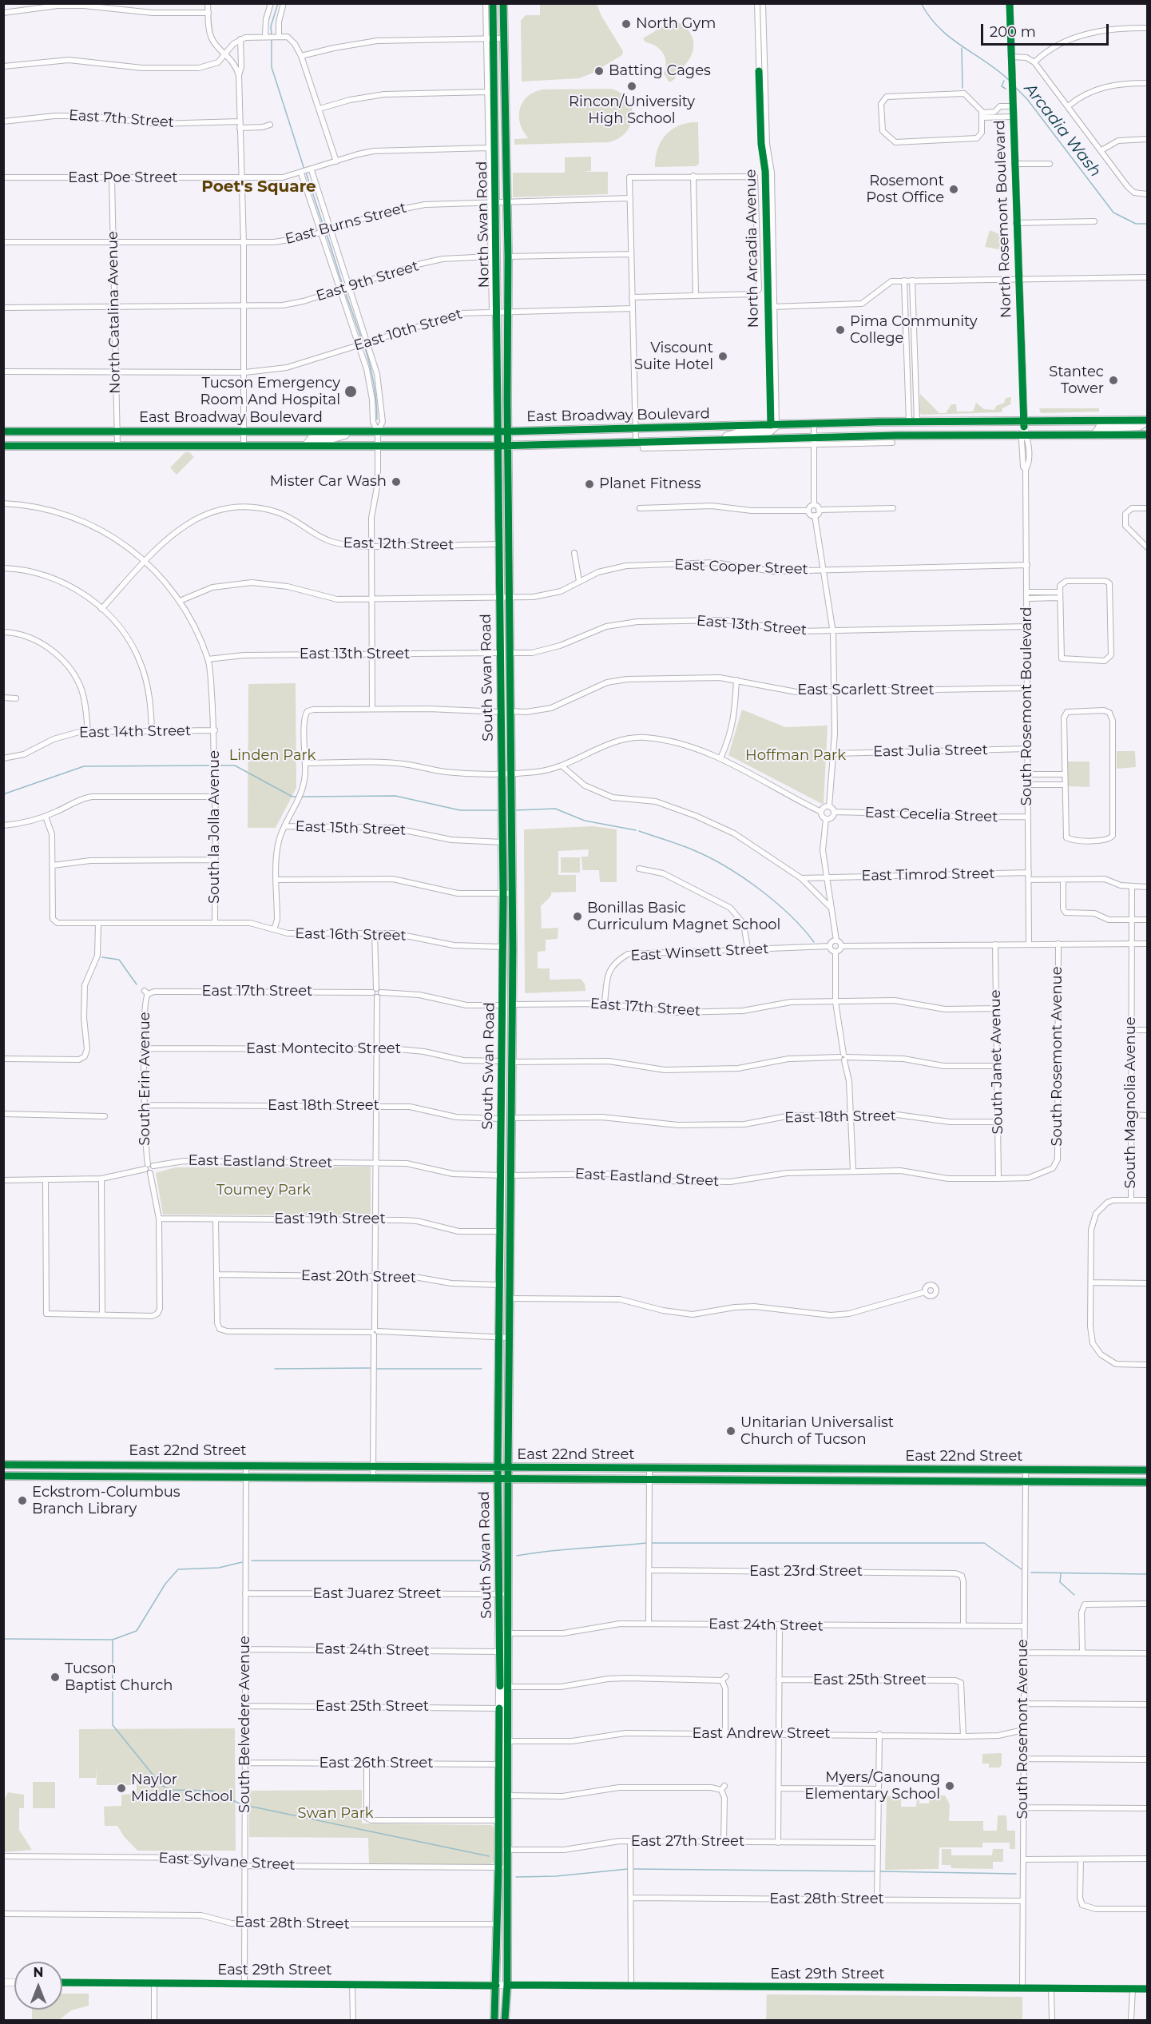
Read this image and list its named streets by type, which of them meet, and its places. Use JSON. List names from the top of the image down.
{
  "streets": {
    "main road": [
      "North Swan Road",
      "East Broadway Boulevard",
      "South Swan Road",
      "East 22nd Street"
    ],
    "street": [
      "East 7th Street",
      "East Poe Street",
      "North Rosemont Boulevard",
      "East Burns Street",
      "North Arcadia Avenue",
      "East 9th Street",
      "North Catalina Avenue",
      "East 10th Street",
      "East 12th Street",
      "East Cooper Street",
      "East 13th Street",
      "East Scarlett Street",
      "South Rosemont Boulevard",
      "East 14th Street",
      "East Julia Street",
      "East Cecelia Street",
      "South la Jolla Avenue",
      "East 15th Street",
      "East Timrod Street",
      "East 16th Street",
      "East Winsett Street",
      "East 17th Street",
      "East Montecito Street",
      "South Rosemont Avenue",
      "South Janet Avenue",
      "South Erin Avenue",
      "South Magnolia Avenue",
      "East 18th Street",
      "East Eastland Street",
      "East 19th Street",
      "East 20th Street",
      "East 23rd Street",
      "East Juarez Street",
      "East 24th Street",
      "East 25th Street",
      "South Belvedere Avenue",
      "East Andrew Street",
      "East 26th Street",
      "East 27th Street",
      "East Sylvane Street",
      "East 28th Street",
      "East 29th Street"
    ]
  },
  "crossings": [
    ["East Poe Street", "North Swan Road"],
    ["East Poe Street", "North Catalina Avenue"],
    ["North Rosemont Boulevard", "East Broadway Boulevard"],
    ["North Rosemont Boulevard", "South Rosemont Boulevard"],
    ["East Burns Street", "North Swan Road"],
    ["East Burns Street", "North Catalina Avenue"],
    ["North Swan Road", "East 9th Street"],
    ["North Swan Road", "East 10th Street"],
    ["North Swan Road", "East Broadway Boulevard"],
    ["North Swan Road", "South Swan Road"],
    ["North Arcadia Avenue", "East Broadway Boulevard"],
    ["East 9th Street", "North Catalina Avenue"],
    ["North Catalina Avenue", "East 10th Street"],
    ["North Catalina Avenue", "East Broadway Boulevard"],
    ["East Broadway Boulevard", "South Swan Road"],
    ["East Broadway Boulevard", "South Rosemont Boulevard"],
    ["East 12th Street", "South Swan Road"],
    ["East 12th Street", "South la Jolla Avenue"],
    ["East Cooper Street", "South Swan Road"],
    ["East Cooper Street", "South Rosemont Boulevard"],
    ["East Cooper Street", "South la Jolla Avenue"],
    ["East 13th Street", "South Swan Road"],
    ["East 13th Street", "South Rosemont Boulevard"],
    ["East 13th Street", "South la Jolla Avenue"],
    ["South Swan Road", "East Scarlett Street"],
    ["South Swan Road", "East 15th Street"],
    ["South Swan Road", "East 16th Street"],
    ["South Swan Road", "East 17th Street"],
    ["South Swan Road", "East Montecito Street"],
    ["South Swan Road", "East 18th Street"],
    ["South Swan Road", "East Eastland Street"],
    ["South Swan Road", "East 19th Street"],
    ["South Swan Road", "East 20th Street"],
    ["South Swan Road", "East 22nd Street"],
    ["South Swan Road", "East Juarez Street"],
    ["South Swan Road", "East 24th Street"],
    ["South Swan Road", "East 25th Street"],
    ["South Swan Road", "East Andrew Street"],
    ["South Swan Road", "East 26th Street"],
    ["South Swan Road", "East 27th Street"],
    ["South Swan Road", "East Sylvane Street"],
    ["South Swan Road", "East 28th Street"],
    ["South Swan Road", "East 29th Street"],
    ["East Scarlett Street", "South Rosemont Boulevard"],
    ["South Rosemont Boulevard", "East Julia Street"],
    ["South Rosemont Boulevard", "East Cecelia Street"],
    ["South Rosemont Boulevard", "East Timrod Street"],
    ["East 14th Street", "South la Jolla Avenue"],
    ["South la Jolla Avenue", "East 16th Street"],
    ["East Winsett Street", "East 17th Street"],
    ["East 17th Street", "South Janet Avenue"],
    ["East 17th Street", "South Erin Avenue"],
    ["East Montecito Street", "South Erin Avenue"],
    ["South Rosemont Avenue", "East Eastland Street"],
    ["South Rosemont Avenue", "East 22nd Street"],
    ["South Rosemont Avenue", "East 24th Street"],
    ["South Rosemont Avenue", "East Andrew Street"],
    ["South Rosemont Avenue", "East 28th Street"],
    ["South Rosemont Avenue", "East 29th Street"],
    ["South Janet Avenue", "East 18th Street"],
    ["South Janet Avenue", "East Eastland Street"],
    ["South Erin Avenue", "East 18th Street"],
    ["South Erin Avenue", "East Eastland Street"],
    ["South Erin Avenue", "East 19th Street"],
    ["East 22nd Street", "South Belvedere Avenue"],
    ["East Juarez Street", "South Belvedere Avenue"],
    ["East 24th Street", "South Belvedere Avenue"],
    ["East 25th Street", "South Belvedere Avenue"],
    ["South Belvedere Avenue", "East 26th Street"],
    ["South Belvedere Avenue", "East Sylvane Street"],
    ["South Belvedere Avenue", "East 28th Street"],
    ["South Belvedere Avenue", "East 29th Street"]
  ],
  "districts": ["Poet's Square"],
  "water": ["Arcadia Wash"],
  "parks": [
    "Linden Park",
    "Hoffman Park",
    "Toumey Park",
    "Swan Park"
  ],
  "places": [
    "North Gym",
    "Batting Cages",
    "Rincon/University High School",
    "Rosemont Post Office",
    "Pima Community College",
    "Viscount Suite Hotel",
    "Stantec Tower",
    "Tucson Emergency Room And Hospital",
    "Mister Car Wash",
    "Planet Fitness",
    "Bonillas Basic Curriculum Magnet School",
    "Unitarian Universalist Church of Tucson",
    "Eckstrom-Columbus Branch Library",
    "Tucson Baptist Church",
    "Myers/Ganoung Elementary School",
    "Naylor Middle School"
  ],
  "scale_bar": "200 m",
  "north": "top"
}
